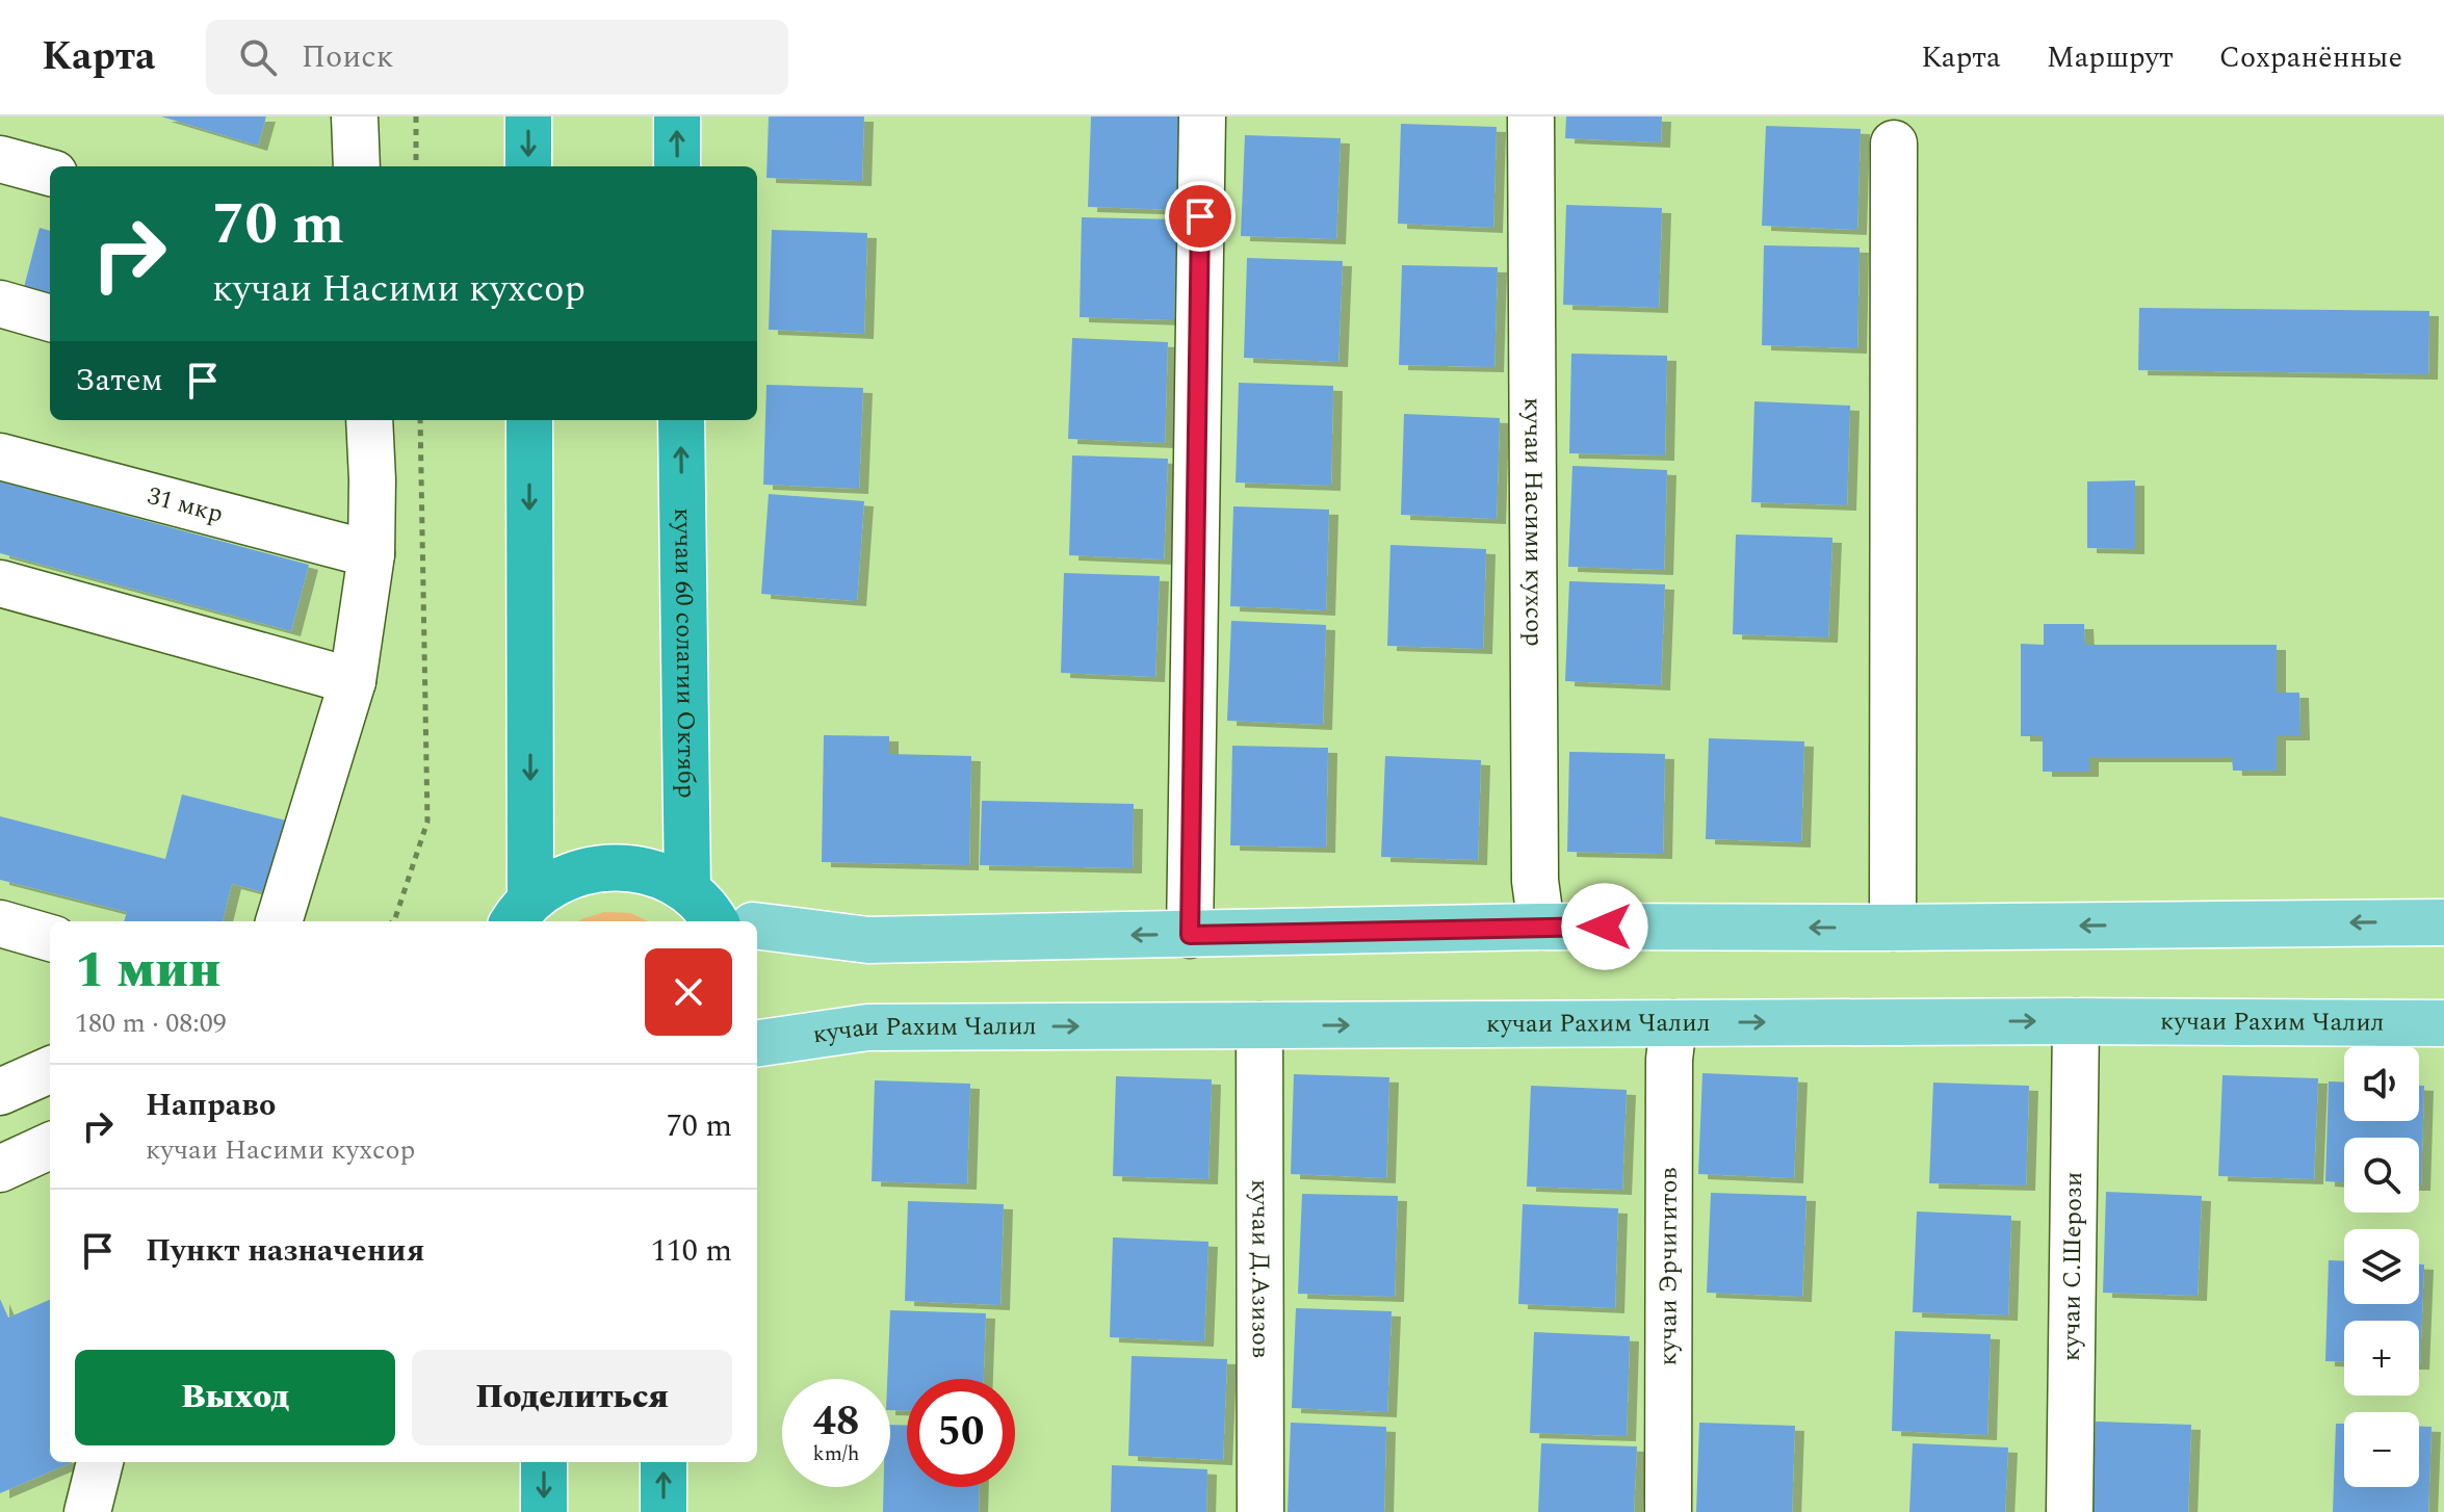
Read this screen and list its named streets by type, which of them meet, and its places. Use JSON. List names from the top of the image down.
{
  "streets": {
    "highway": ["кучаи 60 солагии Октябр"],
    "main road": ["кучаи Рахим Чалил"],
    "street": [
      "31 мкр",
      "кучаи Насими кухсор",
      "кучаи С.Шерози",
      "кучаи Эрчигитов",
      "кучаи Д.Азизов"
    ]
  },
  "crossings": [
    ["кучаи Рахим Чалил", "кучаи С.Шерози"],
    ["кучаи Рахим Чалил", "кучаи Эрчигитов"],
    ["кучаи Рахим Чалил", "кучаи Д.Азизов"]
  ],
  "page": {
    "header": "Карта",
    "search": "Поиск",
    "nav": ["Карта", "Маршрут", "Сохранённые"],
    "turn": ["70 m", "кучаи Насими кухсор"],
    "then": "Затем",
    "heading": ["1 мин", "180 m · 08:09"],
    "map_buttons": ["+", "−"],
    "list": [
      {
        "name": "Направо",
        "note": "кучаи Насими кухсор",
        "value": "70 m"
      },
      {
        "name": "Пункт назначения",
        "value": "110 m"
      }
    ],
    "buttons": ["Выход", "Поделиться"],
    "speed": "48 km/h",
    "limit": "50"
  }
}
